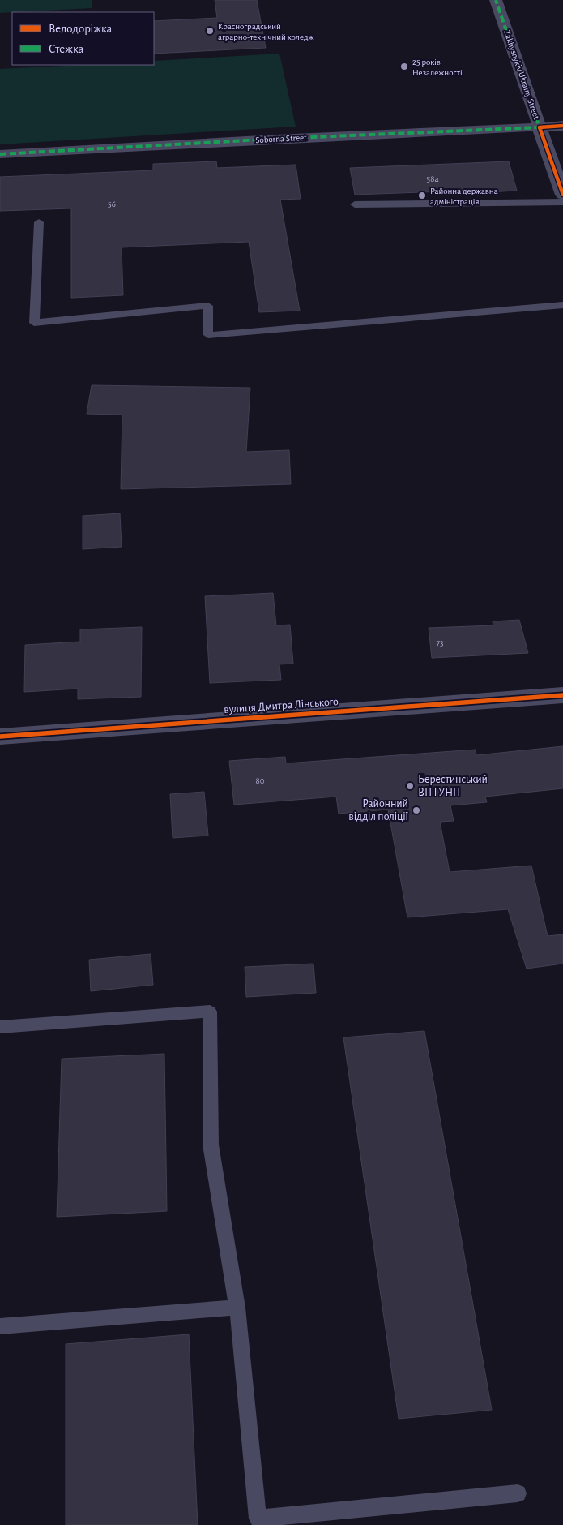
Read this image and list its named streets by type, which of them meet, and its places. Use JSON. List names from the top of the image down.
{
  "streets": {
    "street": ["Zakhysnykiv Ukrainy Street", "Soborna Street", "вулиця Дмитра Лінського"]
  },
  "crossings": [
    ["Zakhysnykiv Ukrainy Street", "Soborna Street"]
  ],
  "places": [
    "Красноградський аграрно-технічний коледж",
    "25 років Незалежності",
    "Районна державна адміністрація",
    "Берестинський ВП ГУНП",
    "Районний відділ поліції"
  ],
  "house_numbers": [
    "58а",
    "56",
    "73",
    "80"
  ],
  "legend": ["Велодоріжка", "Стежка"]
}
